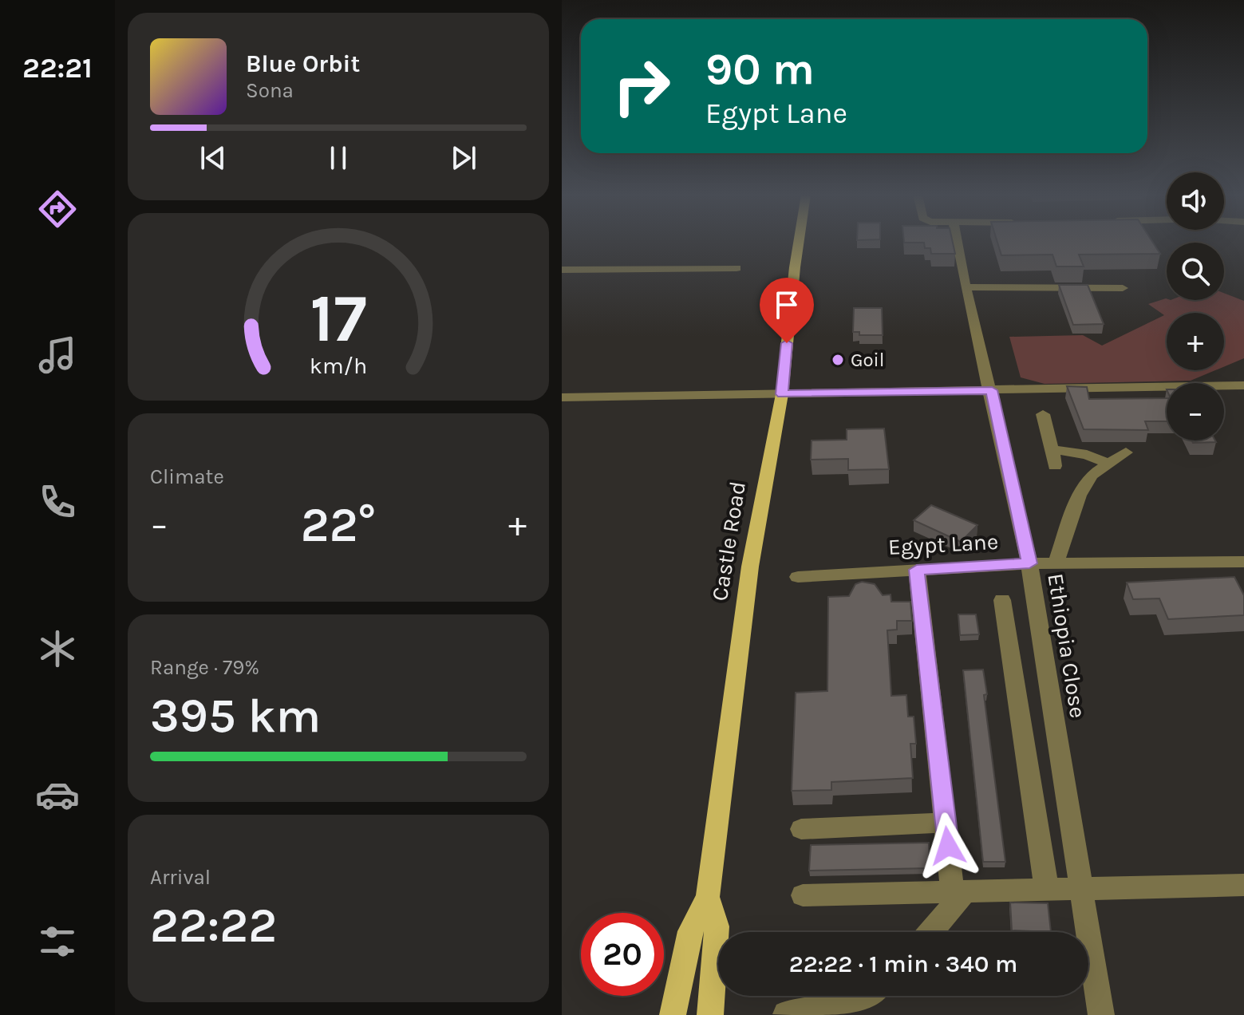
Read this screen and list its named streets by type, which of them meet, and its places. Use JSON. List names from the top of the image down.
{
  "streets": {
    "main road": ["Castle Road"],
    "street": ["Egypt Lane", "Ethiopia Close"]
  },
  "crossings": [
    ["Egypt Lane", "Ethiopia Close"]
  ],
  "places": ["Goil"],
  "page": {
    "tabs": "22:21",
    "turn": ["90 m", "Egypt Lane"],
    "song": ["Blue Orbit", "Sona"],
    "map_buttons": ["+", "−"],
    "tile": [
      "Climate",
      ["Range · 79%", "395 km"],
      ["Arrival", "22:22"]
    ],
    "heat": ["−", "22°", "+"],
    "limit": "20",
    "trip": "22:22 · 1 min · 340 m",
    "gauge": ["17", "km/h"]
  }
}
